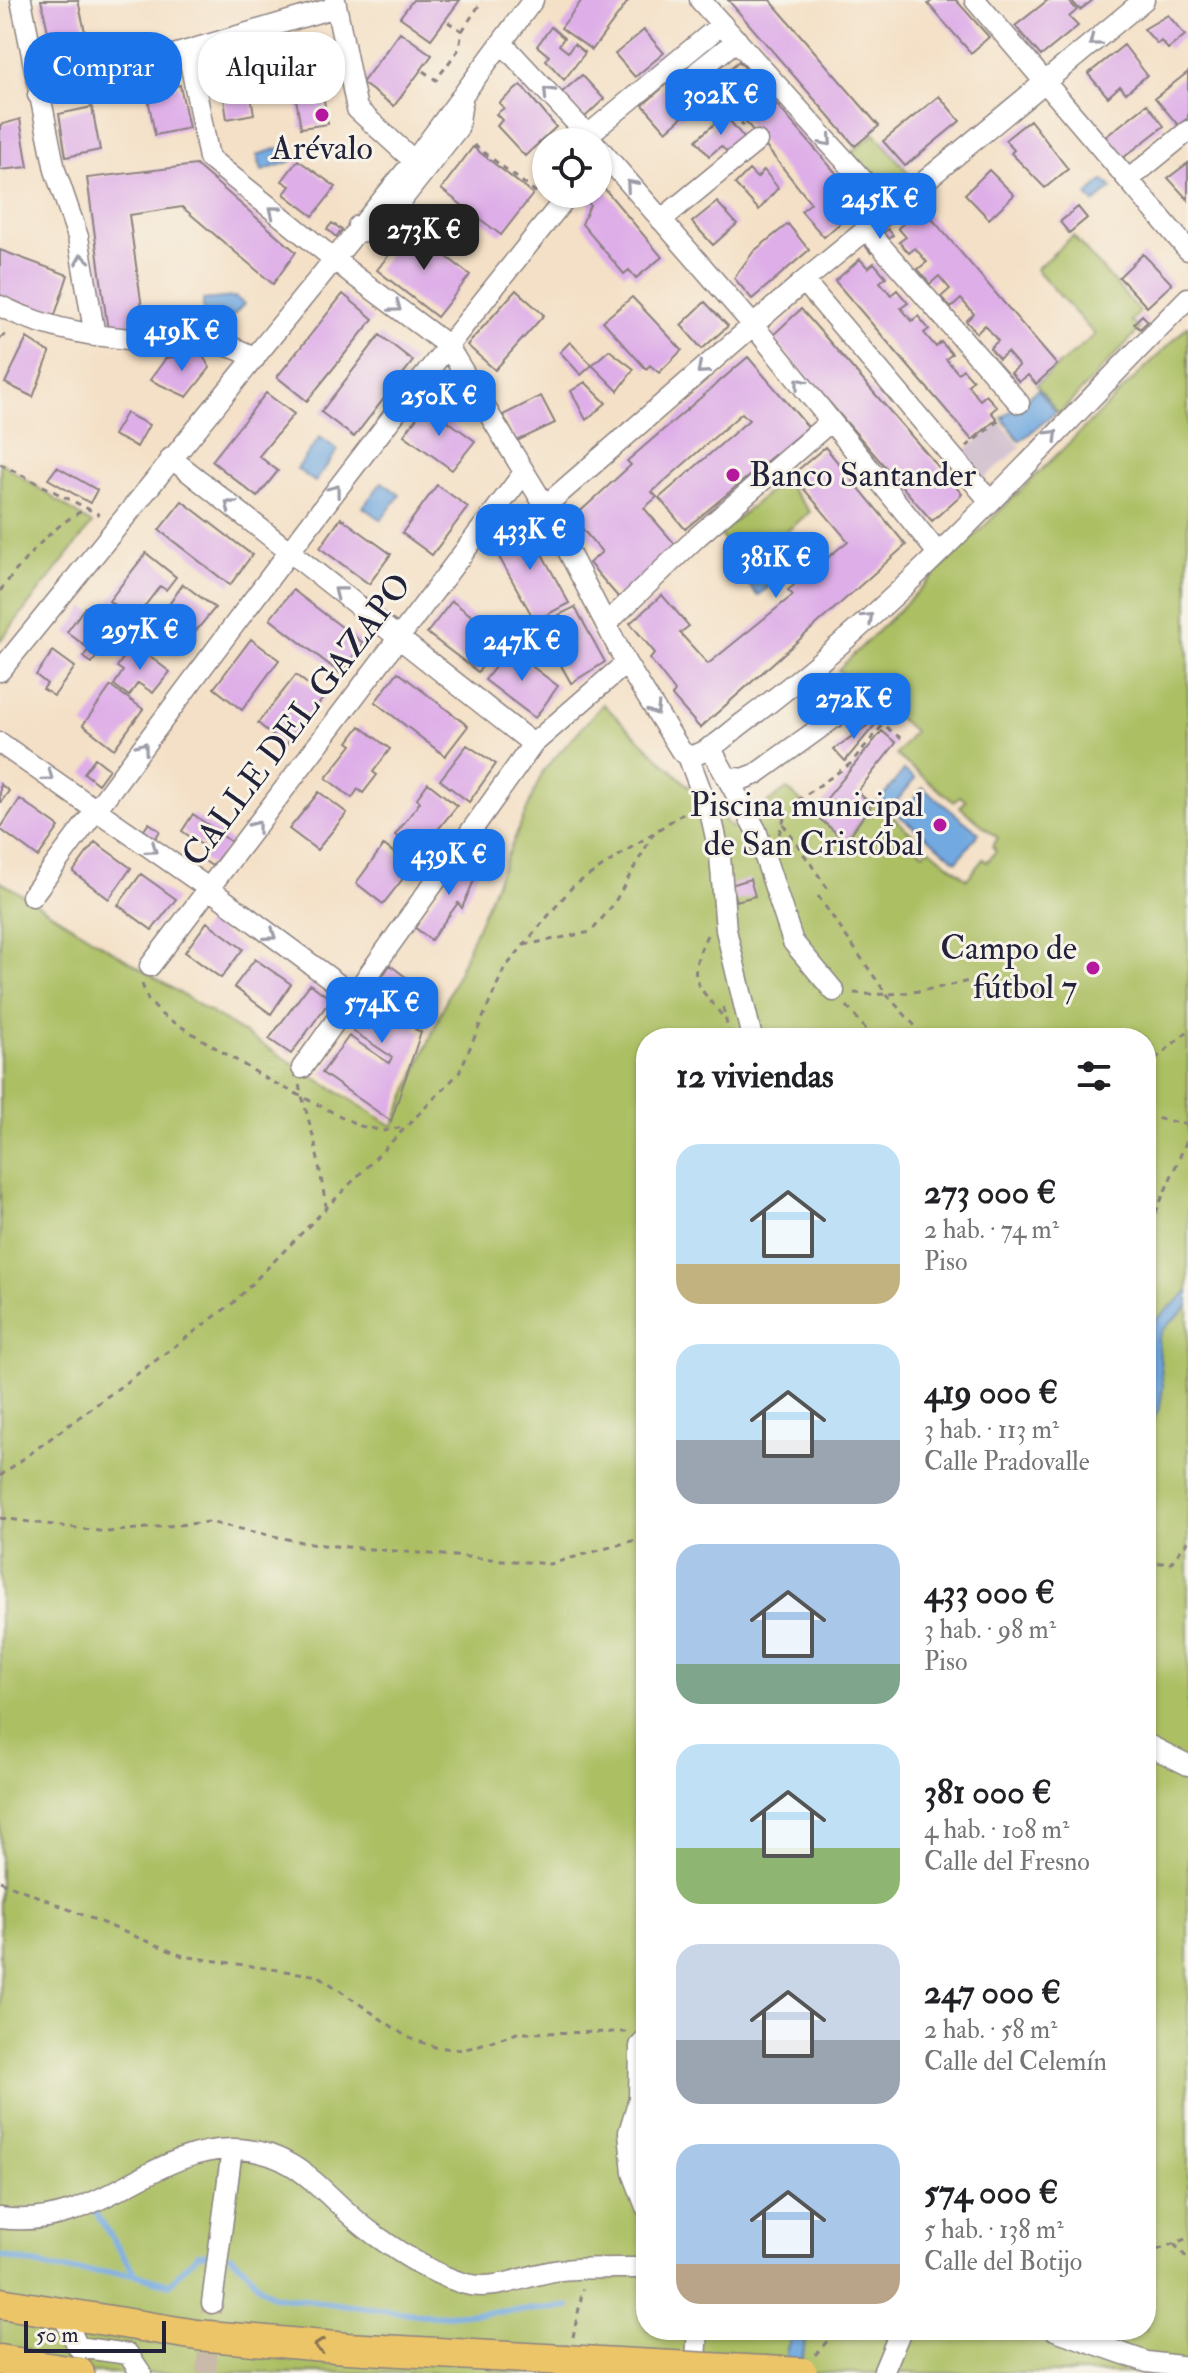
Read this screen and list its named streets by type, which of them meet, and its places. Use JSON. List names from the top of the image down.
{
  "streets": {
    "street": ["CALLE DEL GAZAPO"]
  },
  "places": [
    "Arévalo",
    "Banco Santander",
    "Piscina municipal de San Cristóbal",
    "Campo de fútbol 7"
  ],
  "scale_bar": "50 m",
  "page": {
    "chip": ["Comprar", "Alquilar"],
    "price": [
      "302K €",
      "245K €",
      "273K €",
      "419K €",
      "250K €",
      "433K €",
      "381K €",
      "297K €",
      "247K €",
      "272K €",
      "439K €",
      "574K €"
    ],
    "heading": "12 viviendas",
    "list": [
      {
        "name": "273 000 €",
        "note": "2 hab. · 74 m² · Piso"
      },
      {
        "name": "419 000 €",
        "note": "3 hab. · 113 m² · Calle Pradovalle"
      },
      {
        "name": "433 000 €",
        "note": "3 hab. · 98 m² · Piso"
      },
      {
        "name": "381 000 €",
        "note": "4 hab. · 108 m² · Calle del Fresno"
      },
      {
        "name": "247 000 €",
        "note": "2 hab. · 58 m² · Calle del Celemín"
      },
      {
        "name": "574 000 €",
        "note": "5 hab. · 138 m² · Calle del Botijo"
      }
    ],
    "scale": "50 m"
  }
}
